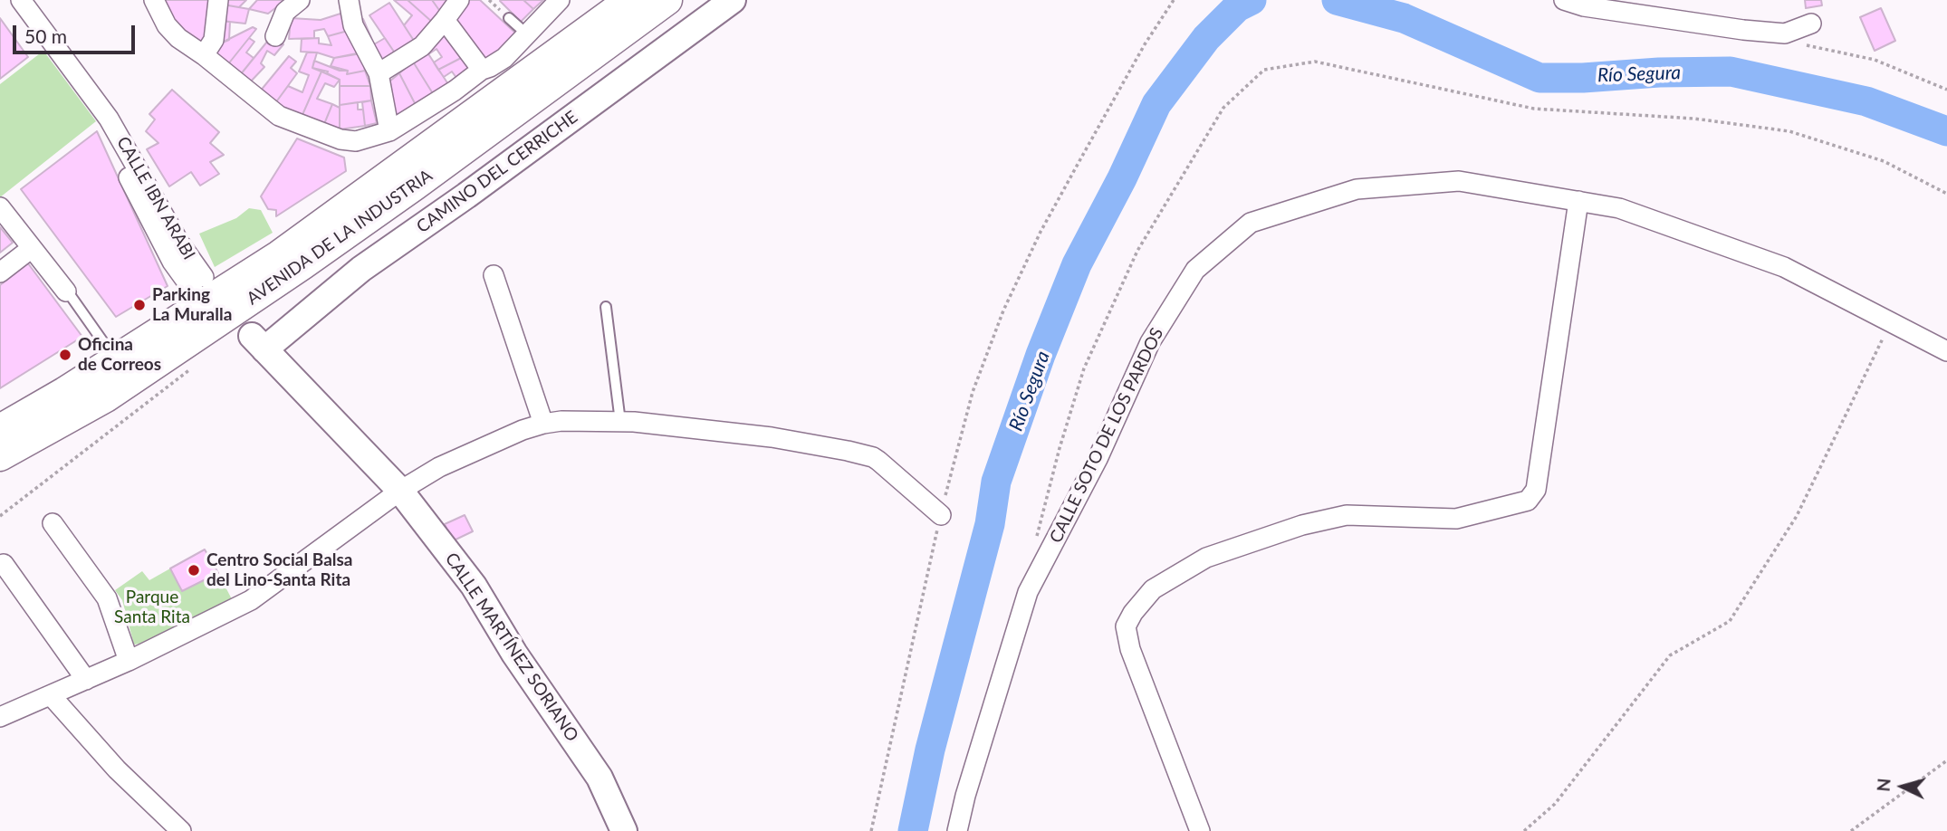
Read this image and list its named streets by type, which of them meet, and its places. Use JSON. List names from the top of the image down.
{
  "streets": {
    "main road": ["AVENIDA DE LA INDUSTRIA"],
    "street": [
      "CAMINO DEL CERRICHE",
      "CALLE IBN ARABI",
      "CALLE SOTO DE LOS PARDOS",
      "CALLE MARTÍNEZ SORIANO"
    ]
  },
  "crossings": [
    ["CAMINO DEL CERRICHE", "CALLE MARTÍNEZ SORIANO"],
    ["CALLE IBN ARABI", "AVENIDA DE LA INDUSTRIA"]
  ],
  "water": ["Río Segura"],
  "parks": ["Parque Santa Rita"],
  "places": ["Parking La Muralla", "Oficina de Correos", "Centro Social Balsa del Lino-Santa Rita"],
  "scale_bar": "50 m",
  "north": "left"
}
